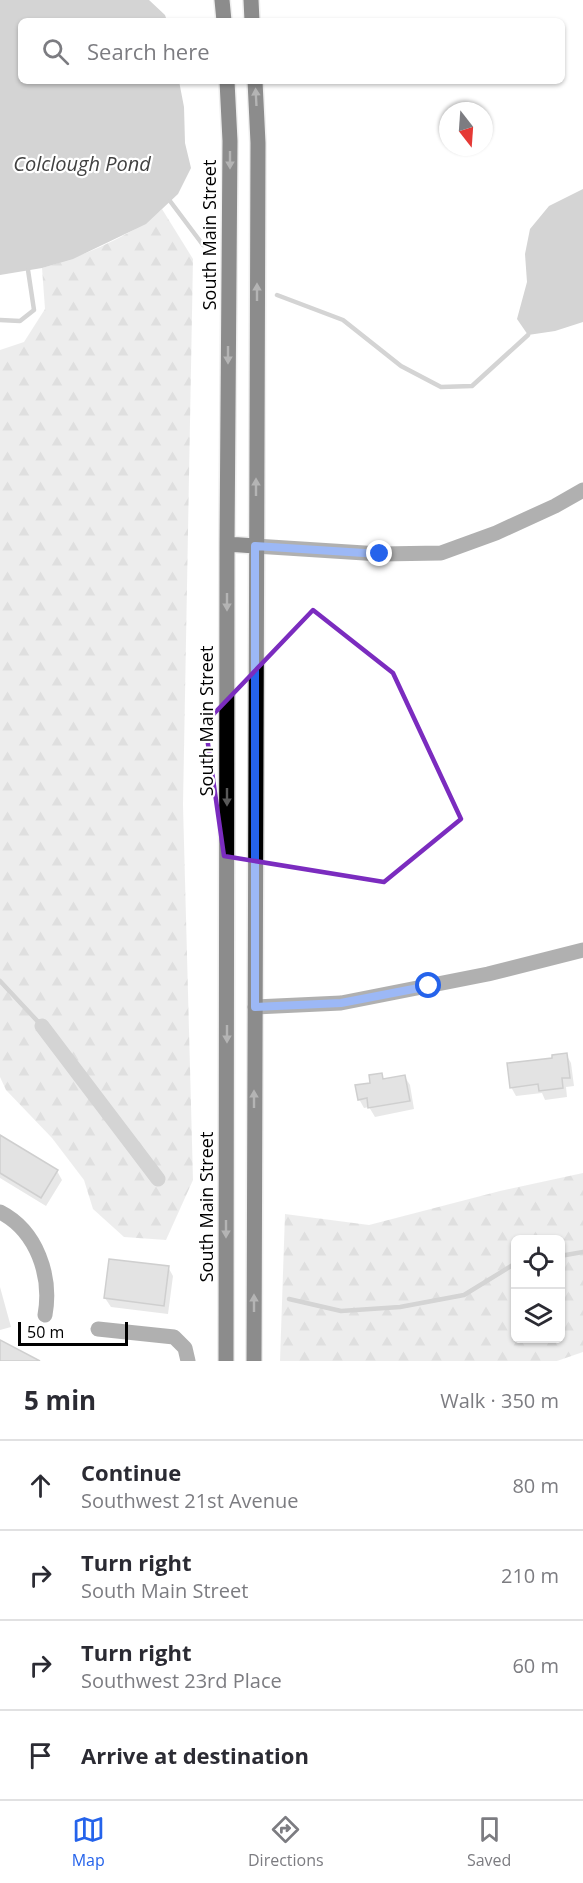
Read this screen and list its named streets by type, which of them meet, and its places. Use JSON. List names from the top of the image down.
{
  "streets": {
    "main road": ["South Main Street"]
  },
  "water": ["Colclough Pond"],
  "scale_bar": "50 m",
  "north": "bottom",
  "page": {
    "search": "Search here",
    "scale": "50 m",
    "heading": ["5 min", "Walk · 350 m"],
    "list": [
      ["Continue", "Southwest 21st Avenue", "80 m"],
      ["Turn right", "South Main Street", "210 m"],
      ["Turn right", "Southwest 23rd Place", "60 m"],
      "Arrive at destination"
    ],
    "nav": ["Map", "Directions", "Saved"]
  }
}
